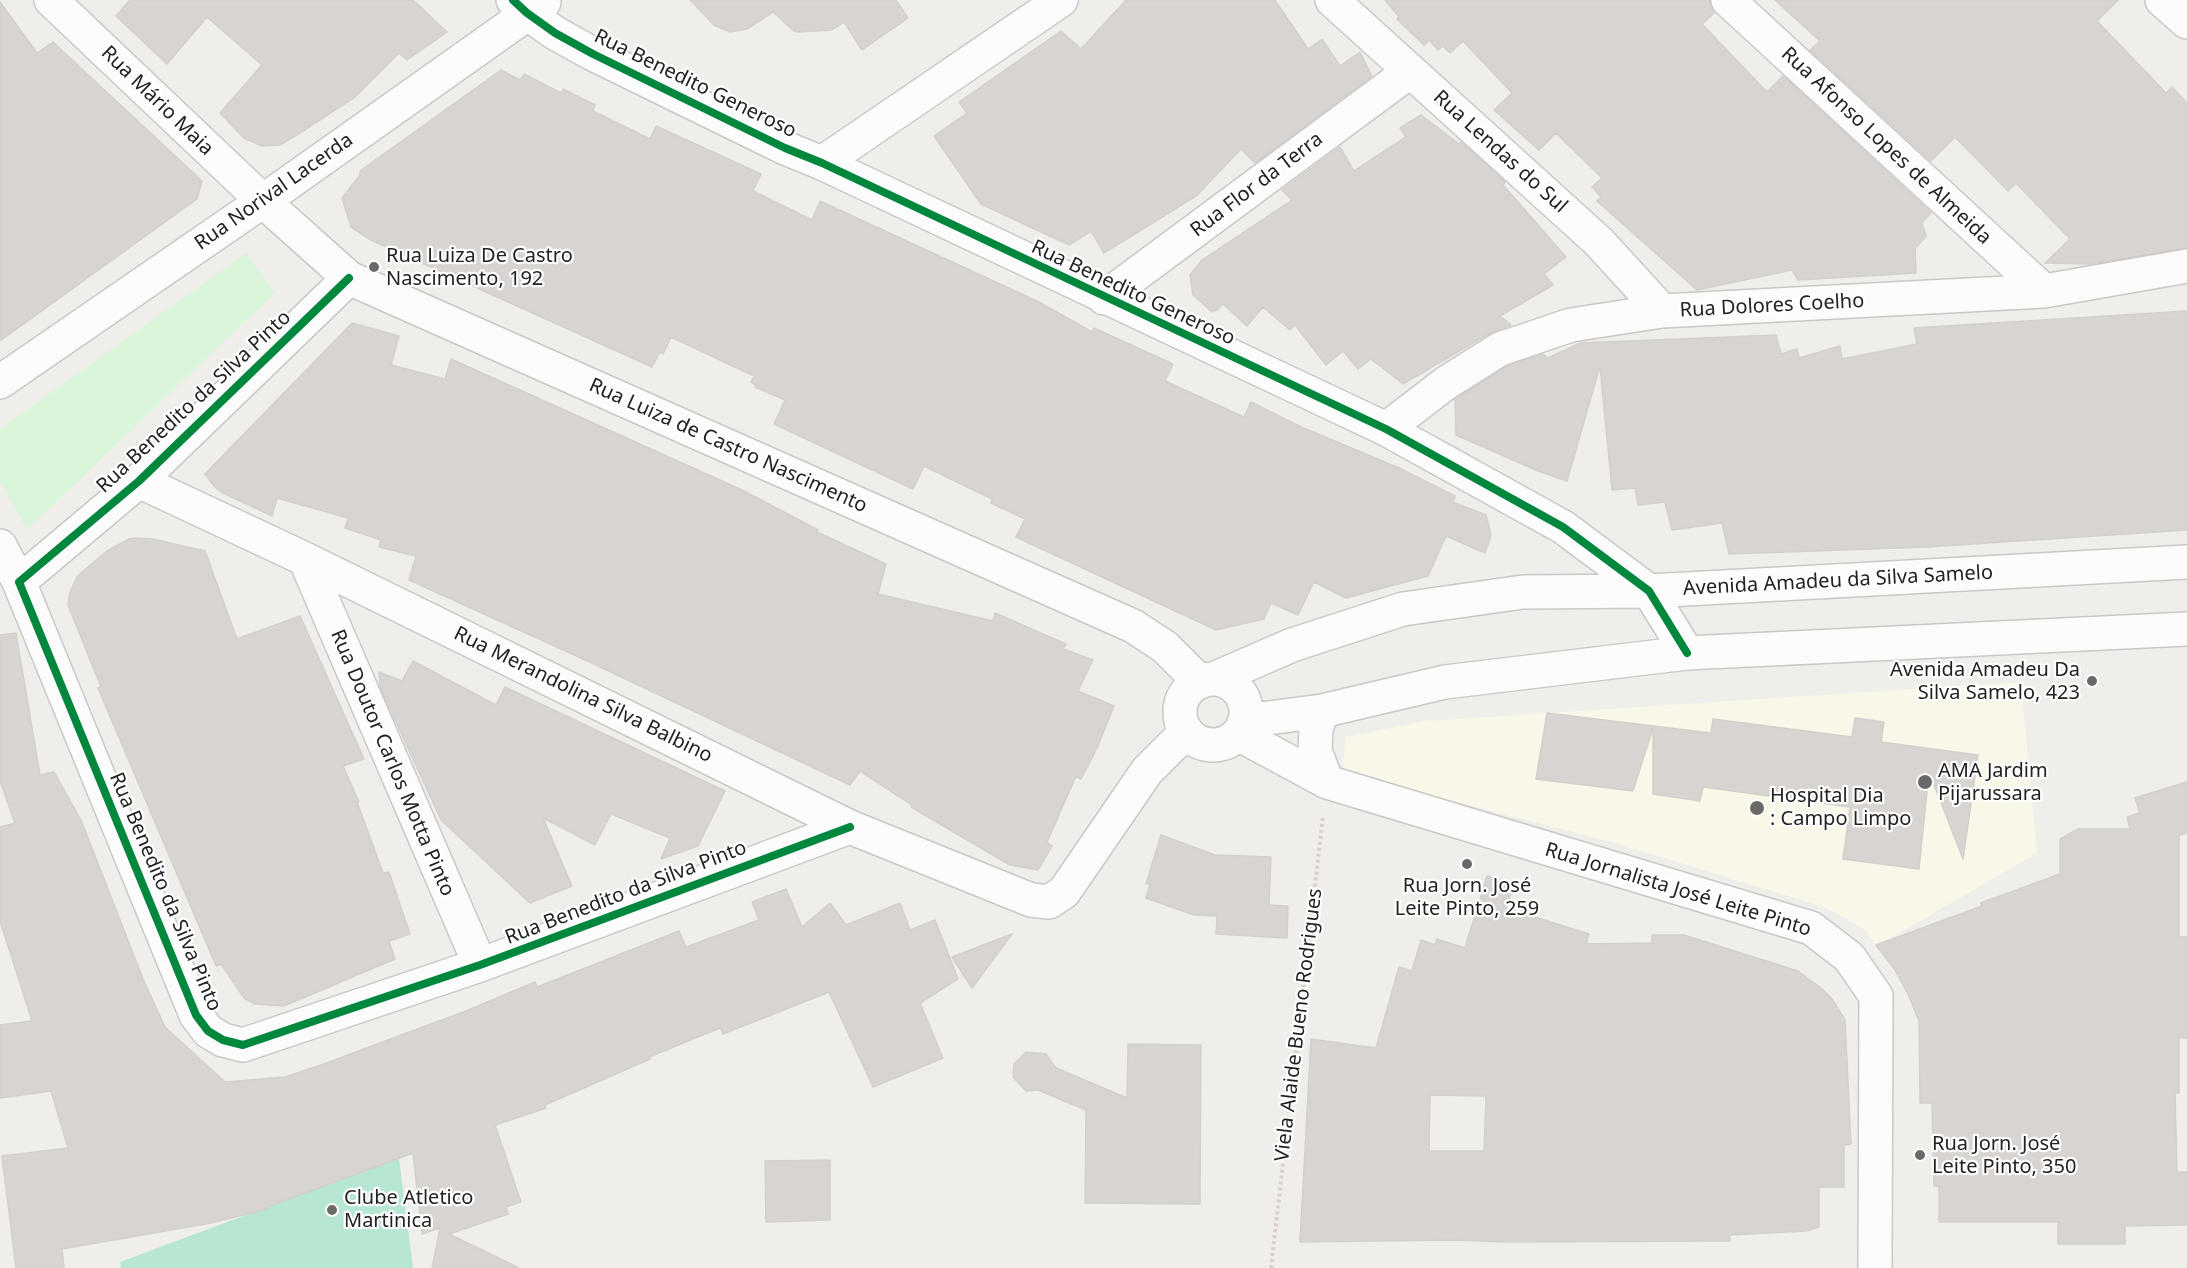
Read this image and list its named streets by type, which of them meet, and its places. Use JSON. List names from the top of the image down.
{
  "streets": {
    "street": [
      "Rua Benedito Generoso",
      "Rua Mário Maia",
      "Rua Afonso Lopes de Almeida",
      "Rua Lendas do Sul",
      "Rua Flor da Terra",
      "Rua Norival Lacerda",
      "Rua Dolores Coelho",
      "Rua Benedito da Silva Pinto",
      "Rua Luiza de Castro Nascimento",
      "Avenida Amadeu da Silva Samelo",
      "Rua Merandolina Silva Balbino",
      "Rua Doutor Carlos Motta Pinto",
      "Rua Jornalista José Leite Pinto"
    ],
    "path": ["Viela Alaide Bueno Rodrigues"]
  },
  "crossings": [
    ["Rua Benedito Generoso", "Rua Flor da Terra"],
    ["Rua Benedito Generoso", "Rua Norival Lacerda"],
    ["Rua Benedito Generoso", "Rua Dolores Coelho"],
    ["Rua Benedito Generoso", "Avenida Amadeu da Silva Samelo"],
    ["Rua Mário Maia", "Rua Norival Lacerda"],
    ["Rua Mário Maia", "Rua Luiza de Castro Nascimento"],
    ["Rua Afonso Lopes de Almeida", "Rua Dolores Coelho"],
    ["Rua Lendas do Sul", "Rua Flor da Terra"],
    ["Rua Lendas do Sul", "Rua Dolores Coelho"],
    ["Rua Norival Lacerda", "Rua Luiza de Castro Nascimento"],
    ["Rua Benedito da Silva Pinto", "Rua Luiza de Castro Nascimento"],
    ["Rua Benedito da Silva Pinto", "Rua Merandolina Silva Balbino"],
    ["Rua Benedito da Silva Pinto", "Rua Doutor Carlos Motta Pinto"],
    ["Rua Luiza de Castro Nascimento", "Avenida Amadeu da Silva Samelo"],
    ["Rua Luiza de Castro Nascimento", "Rua Merandolina Silva Balbino"],
    ["Rua Luiza de Castro Nascimento", "Rua Jornalista José Leite Pinto"],
    ["Avenida Amadeu da Silva Samelo", "Rua Merandolina Silva Balbino"],
    ["Avenida Amadeu da Silva Samelo", "Rua Jornalista José Leite Pinto"],
    ["Rua Merandolina Silva Balbino", "Rua Doutor Carlos Motta Pinto"],
    ["Rua Merandolina Silva Balbino", "Rua Jornalista José Leite Pinto"],
    ["Rua Jornalista José Leite Pinto", "Viela Alaide Bueno Rodrigues"]
  ],
  "places": [
    "Rua Luiza De Castro Nascimento, 192",
    "Avenida Amadeu Da Silva Samelo, 423",
    "AMA Jardim Pijarussara",
    "Hospital Dia : Campo Limpo",
    "Rua Jorn. José Leite Pinto, 259",
    "Rua Jorn. José Leite Pinto, 350",
    "Clube Atletico Martinica"
  ]
}
